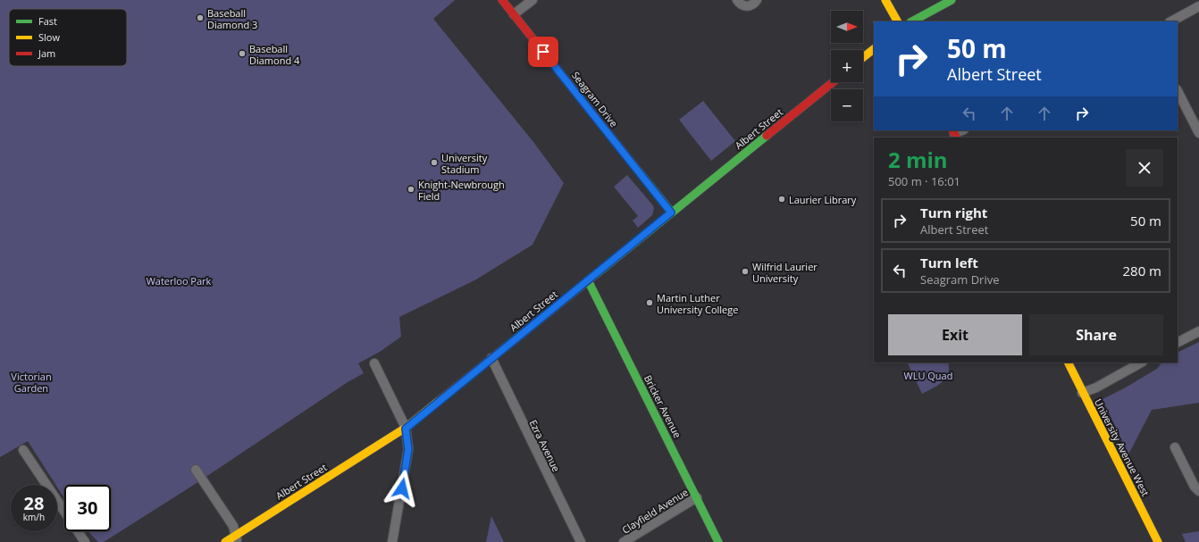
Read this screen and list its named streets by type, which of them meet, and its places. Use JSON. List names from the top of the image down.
{
  "streets": {
    "street": [
      "Seagram Drive",
      "Albert Street",
      "Bricker Avenue",
      "Ezra Avenue",
      "University Avenue West",
      "Clayfield Avenue"
    ]
  },
  "crossings": [
    ["Seagram Drive", "Albert Street"],
    ["Albert Street", "Bricker Avenue"],
    ["Albert Street", "Ezra Avenue"],
    ["Bricker Avenue", "Clayfield Avenue"]
  ],
  "parks": ["Waterloo Park", "WLU Quad", "Victorian Garden"],
  "places": [
    "Baseball Diamond 3",
    "Baseball Diamond 4",
    "University Stadium",
    "Knight-Newbrough Field",
    "Laurier Library",
    "Wilfrid Laurier University",
    "Martin Luther University College"
  ],
  "legend": ["Fast", "Slow", "Jam"],
  "north": "right",
  "page": {
    "map_buttons": ["+", "−"],
    "turn": ["50 m", "Albert Street"],
    "heading": ["2 min", "500 m · 16:01"],
    "list": [
      {
        "name": "Turn right",
        "note": "Albert Street",
        "value": "50 m"
      },
      {
        "name": "Turn left",
        "note": "Seagram Drive",
        "value": "280 m"
      }
    ],
    "buttons": ["Exit", "Share"],
    "speed": "28 km/h",
    "limit": "30"
  }
}
